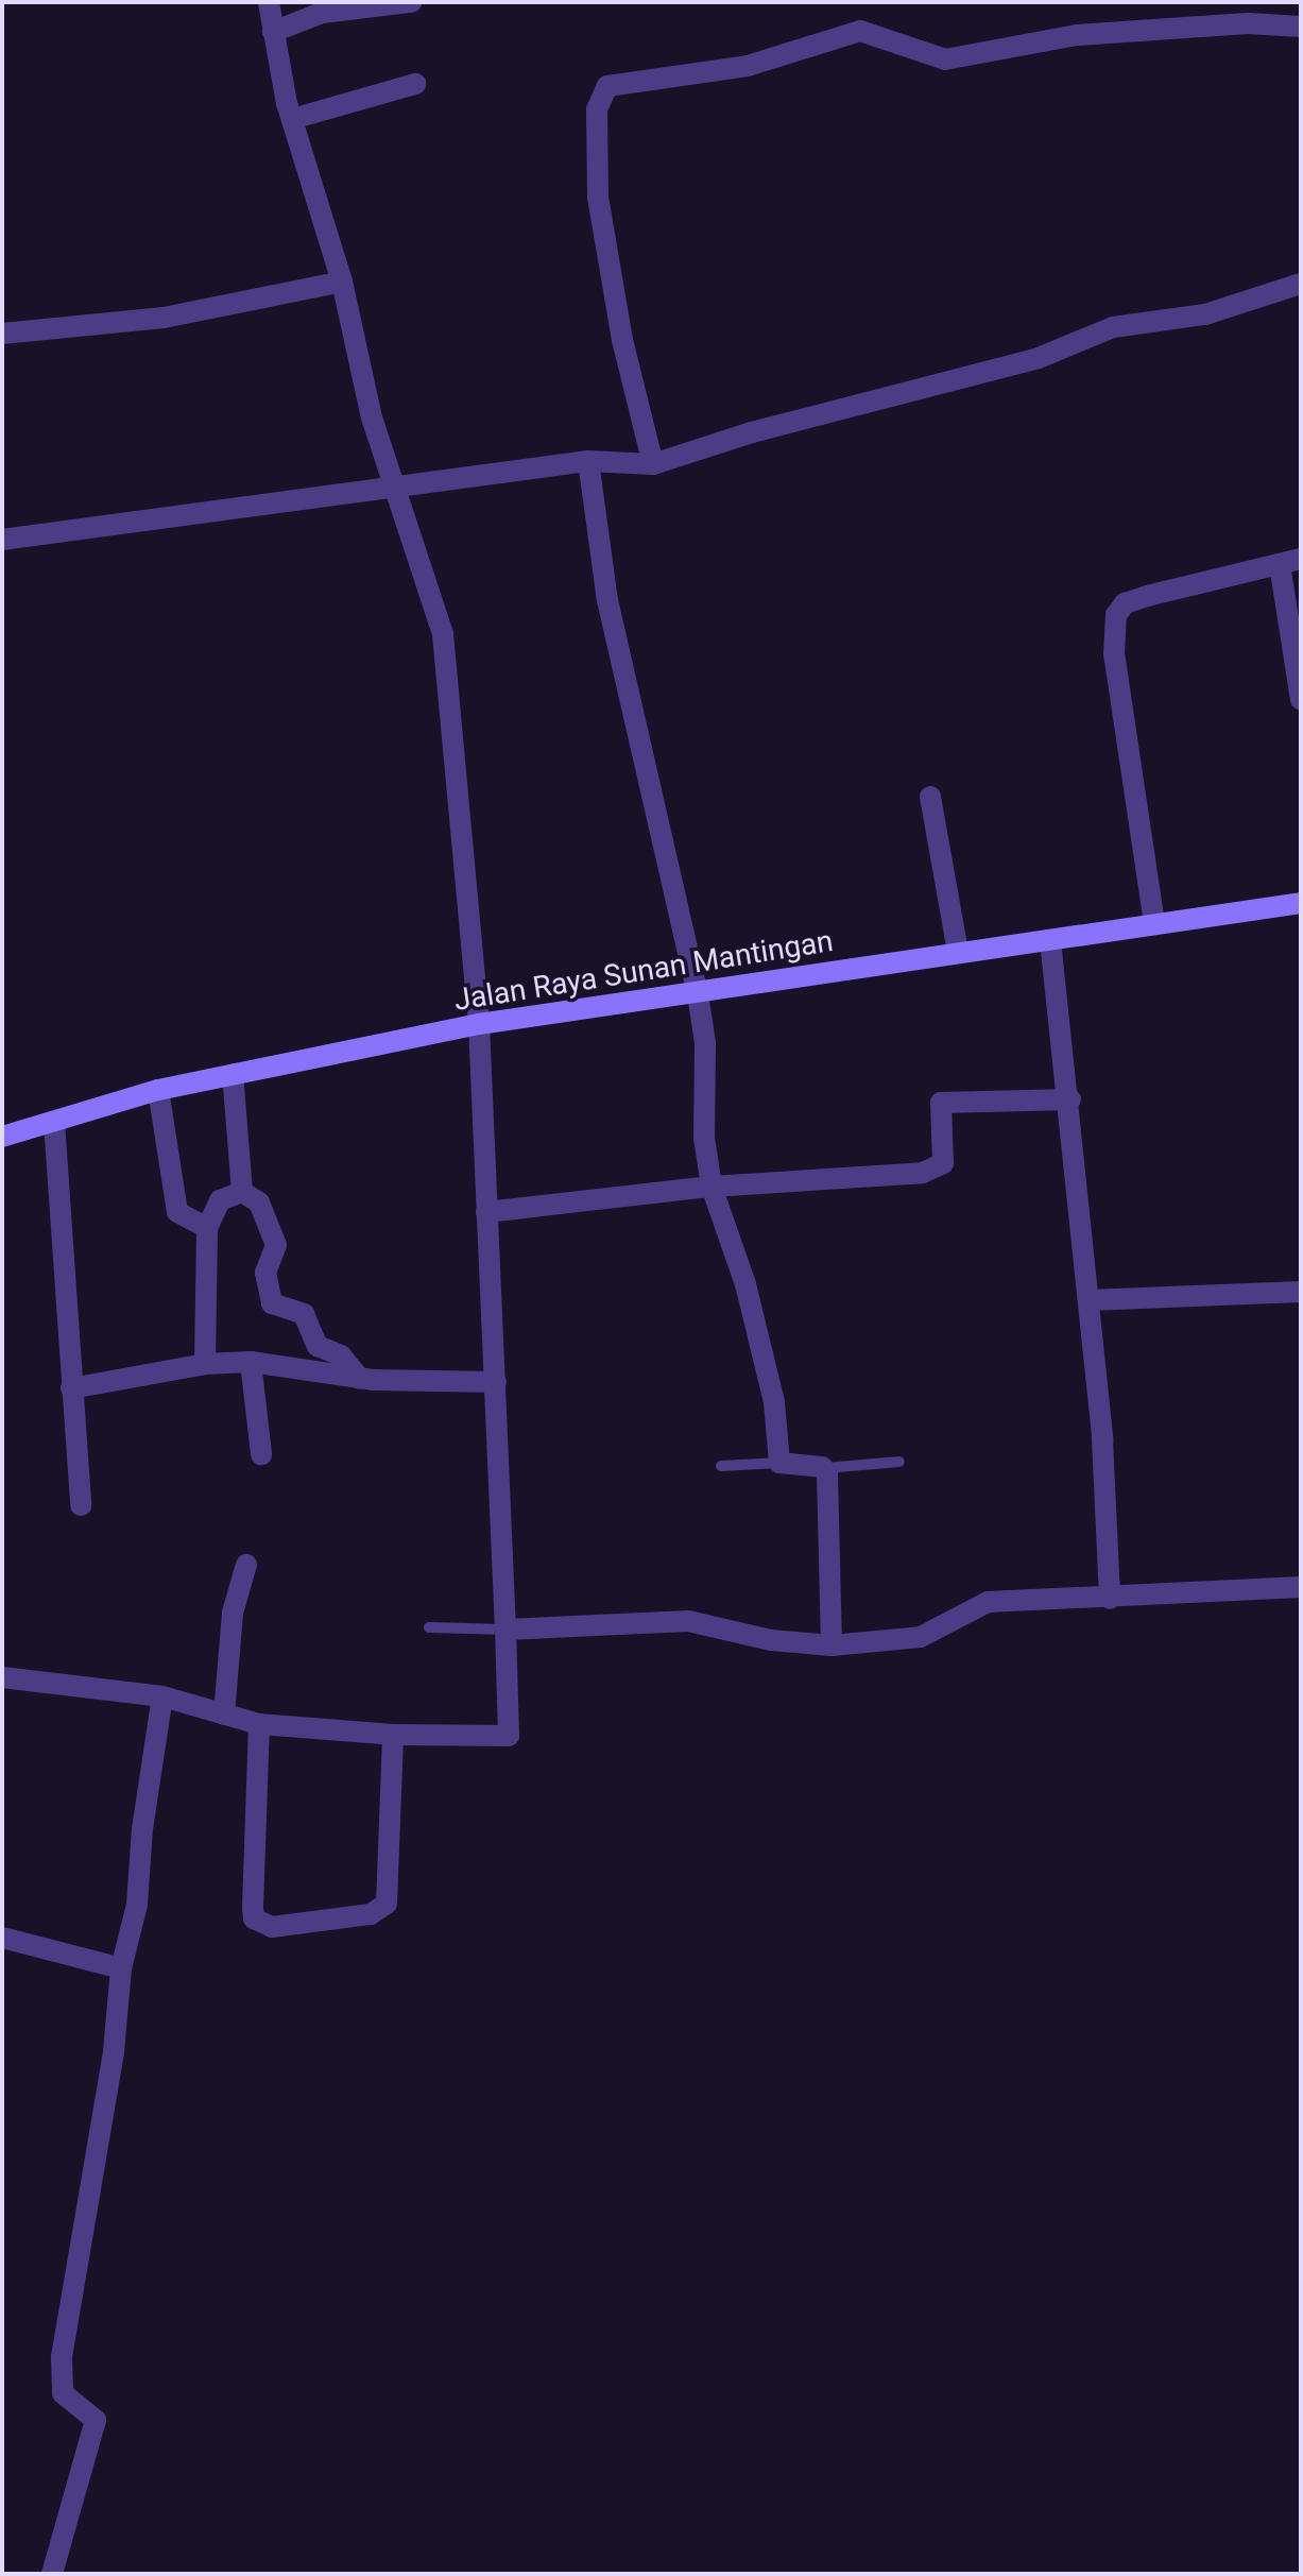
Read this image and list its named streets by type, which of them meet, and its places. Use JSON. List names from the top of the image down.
{
  "streets": {
    "street": ["Jalan Raya Sunan Mantingan"]
  }
}
